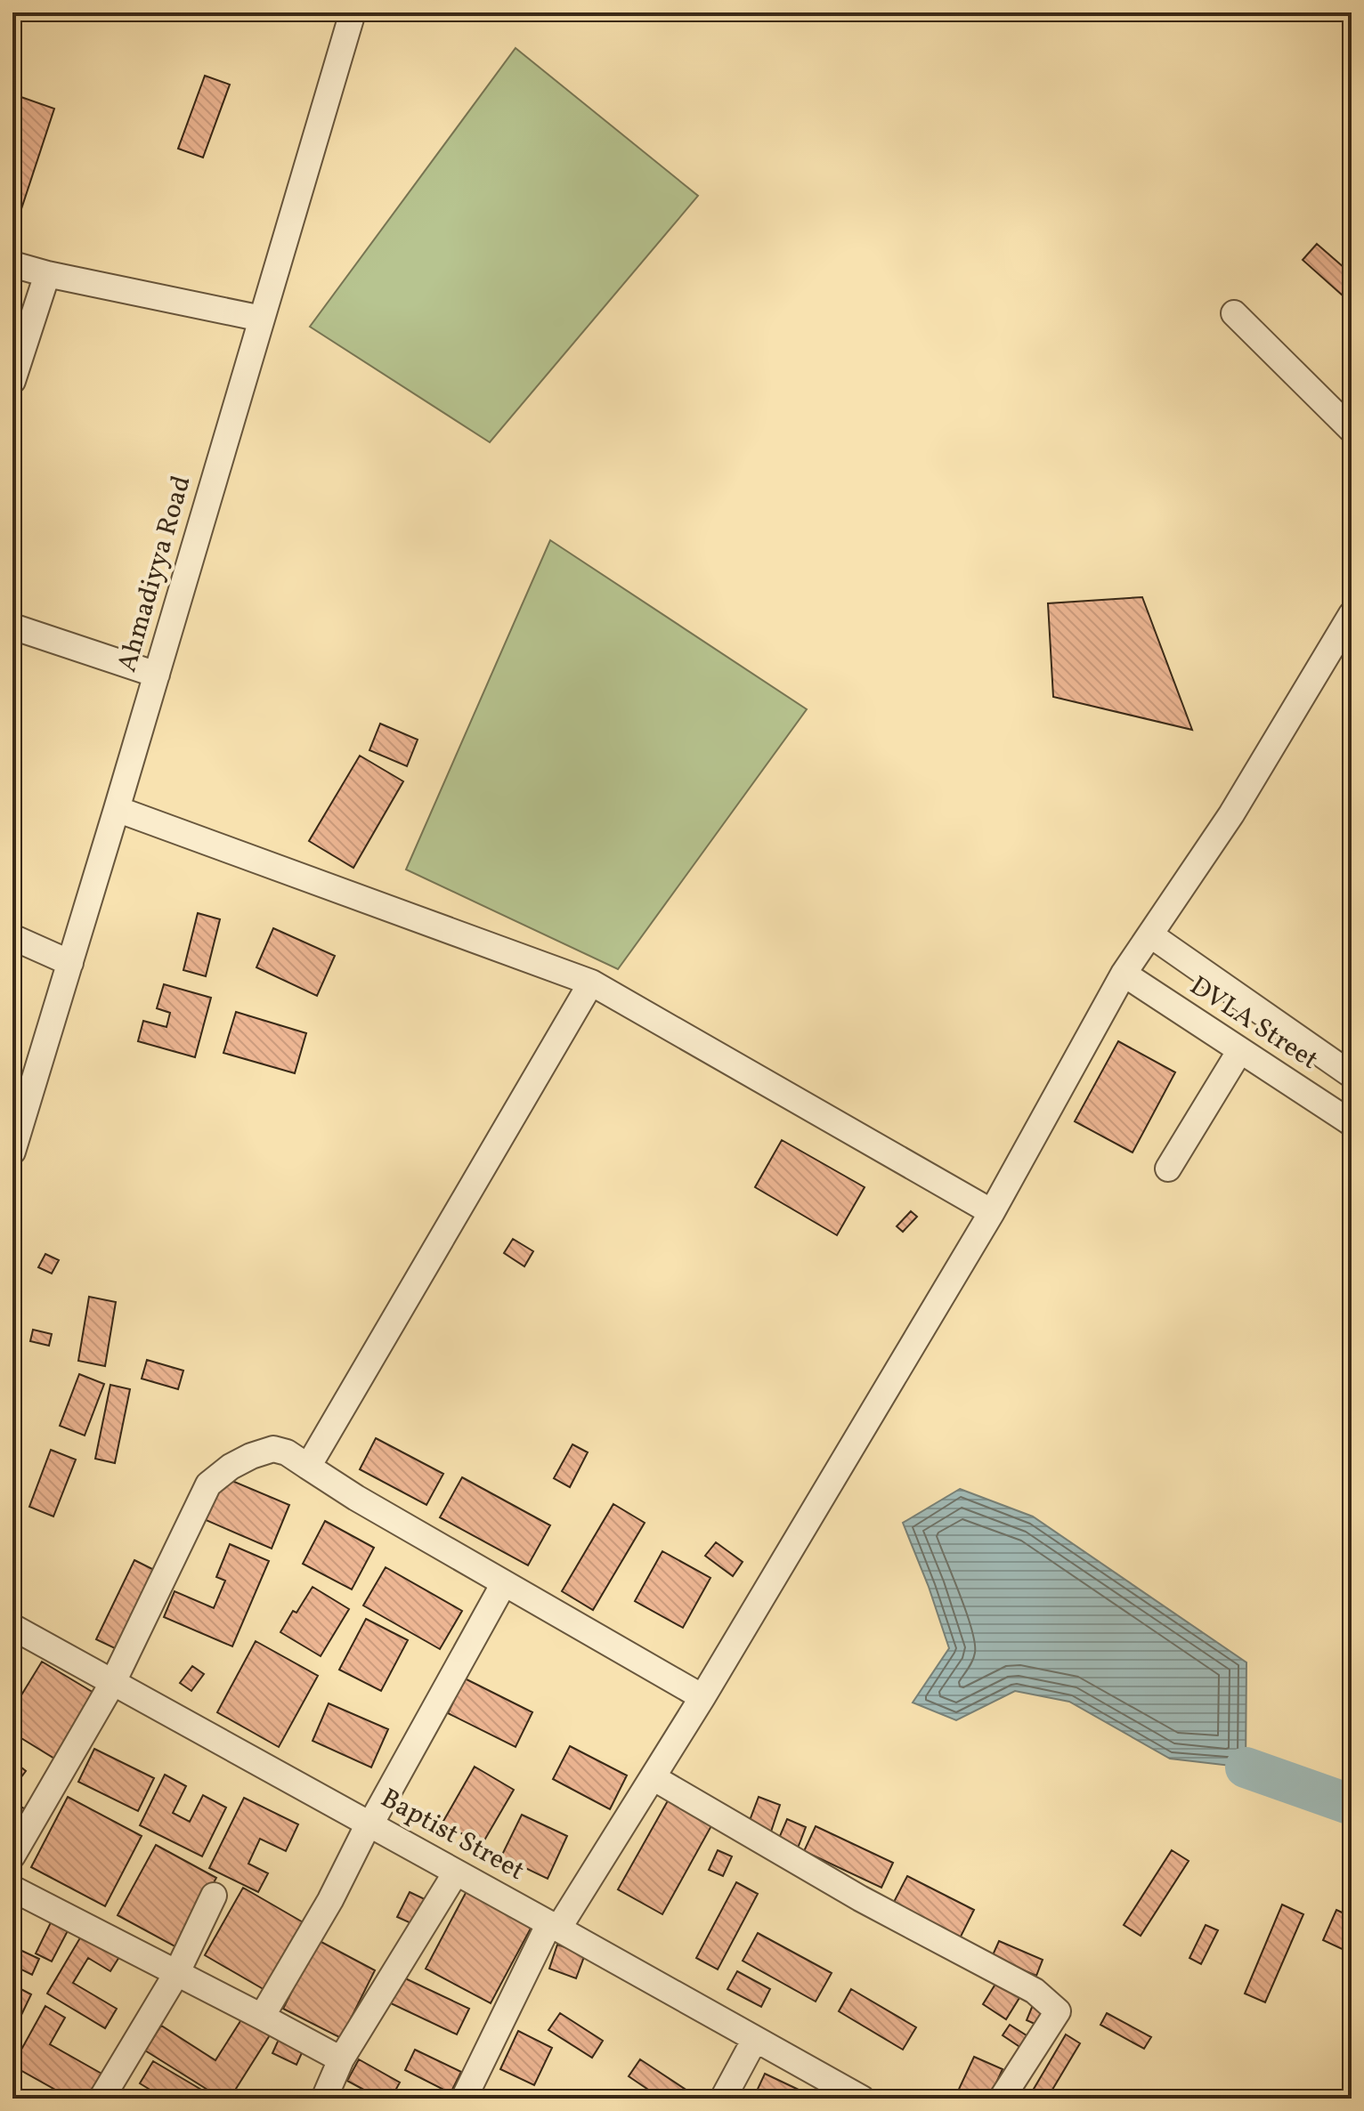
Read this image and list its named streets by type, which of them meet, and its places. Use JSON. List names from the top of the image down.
{
  "streets": {
    "street": ["Ahmadiyya Road", "DVLA Street", "Baptist Street"]
  }
}
